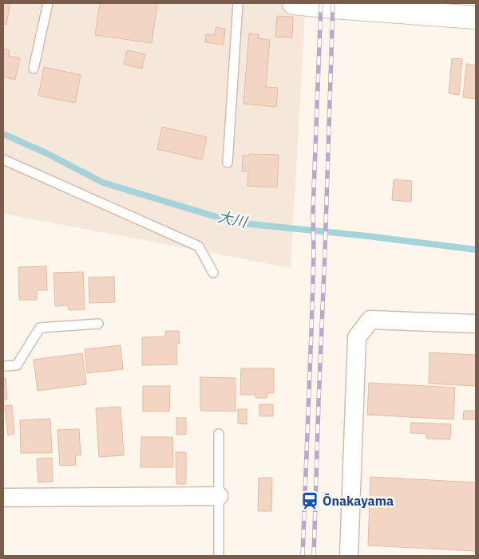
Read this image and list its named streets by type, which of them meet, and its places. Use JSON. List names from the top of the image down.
{
  "water": ["大川"],
  "places": {
    "station": ["Ōnakayama"]
  }
}
